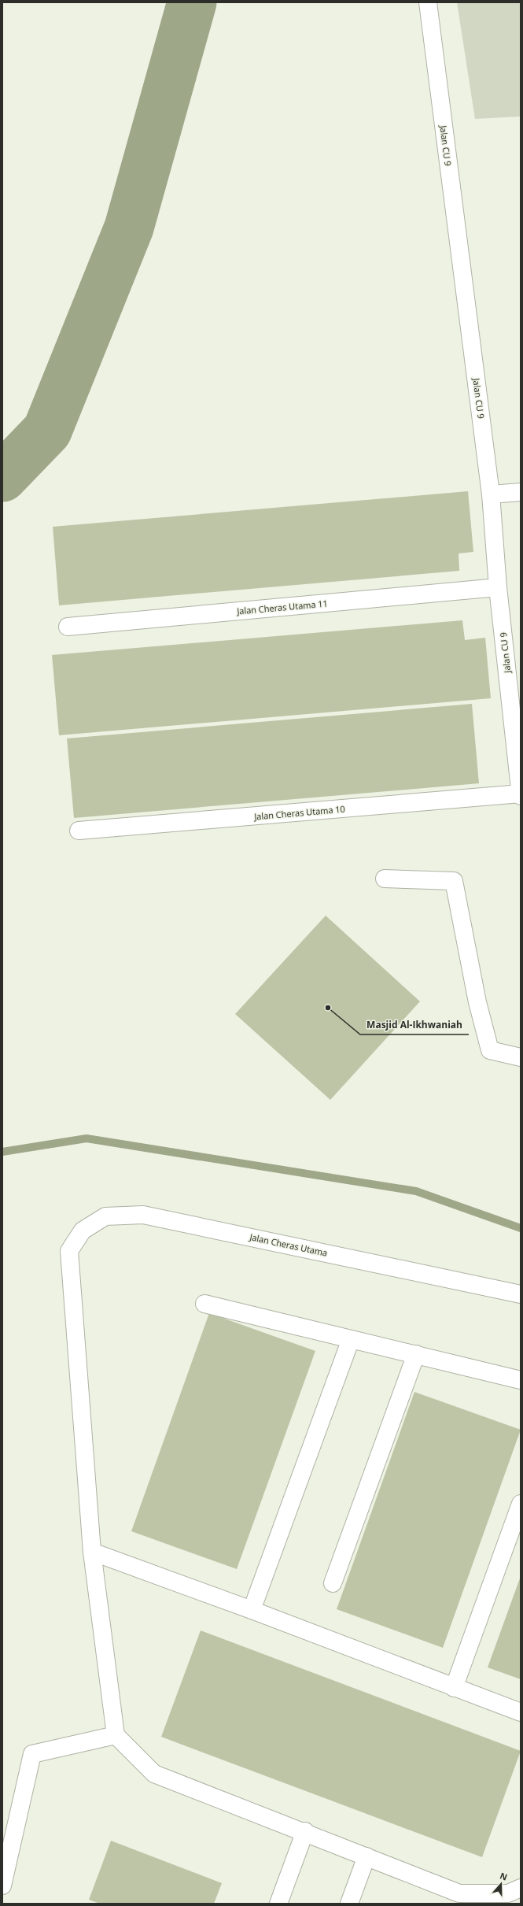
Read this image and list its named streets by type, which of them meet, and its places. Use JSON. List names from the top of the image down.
{
  "streets": {
    "street": [
      "Jalan CU 9",
      "Jalan Cheras Utama 11",
      "Jalan Cheras Utama 10",
      "Jalan Cheras Utama"
    ]
  },
  "crossings": [
    ["Jalan CU 9", "Jalan Cheras Utama 11"],
    ["Jalan CU 9", "Jalan Cheras Utama 10"]
  ],
  "places": ["Masjid Al-Ikhwaniah"],
  "north": "top"
}
